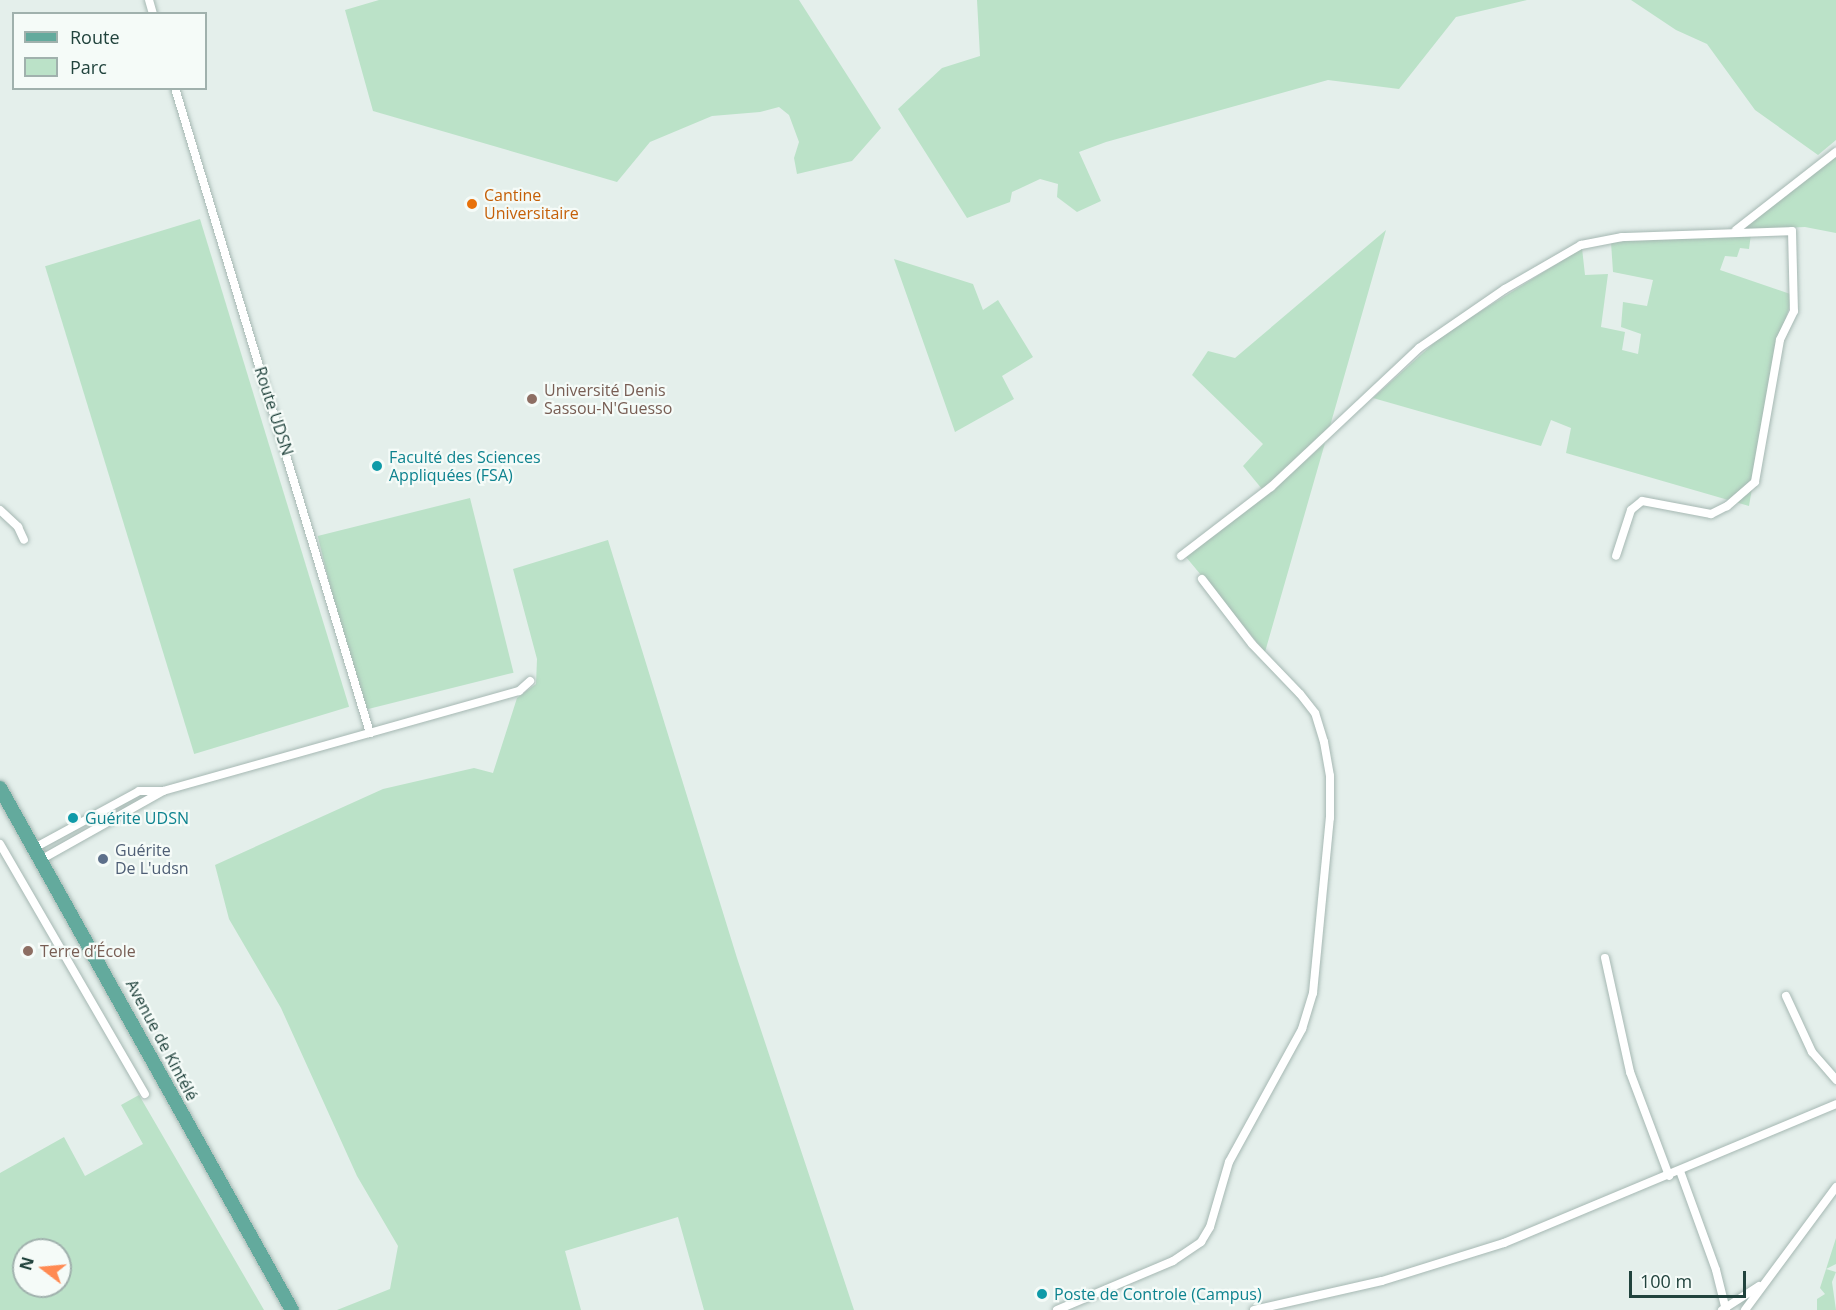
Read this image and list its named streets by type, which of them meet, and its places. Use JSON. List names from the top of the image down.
{
  "streets": {
    "main road": ["Avenue de Kintélé"],
    "street": ["Route UDSN"]
  },
  "places": [
    "Cantine Universitaire",
    "Université Denis Sassou-N'Guesso",
    "Faculté des Sciences Appliquées (FSA)",
    "Guérite UDSN",
    "Guérite De L'udsn",
    "Terre d’École",
    "Poste de Controle (Campus)"
  ],
  "legend": ["Route", "Parc"],
  "scale_bar": "100 m",
  "north": "left"
}
